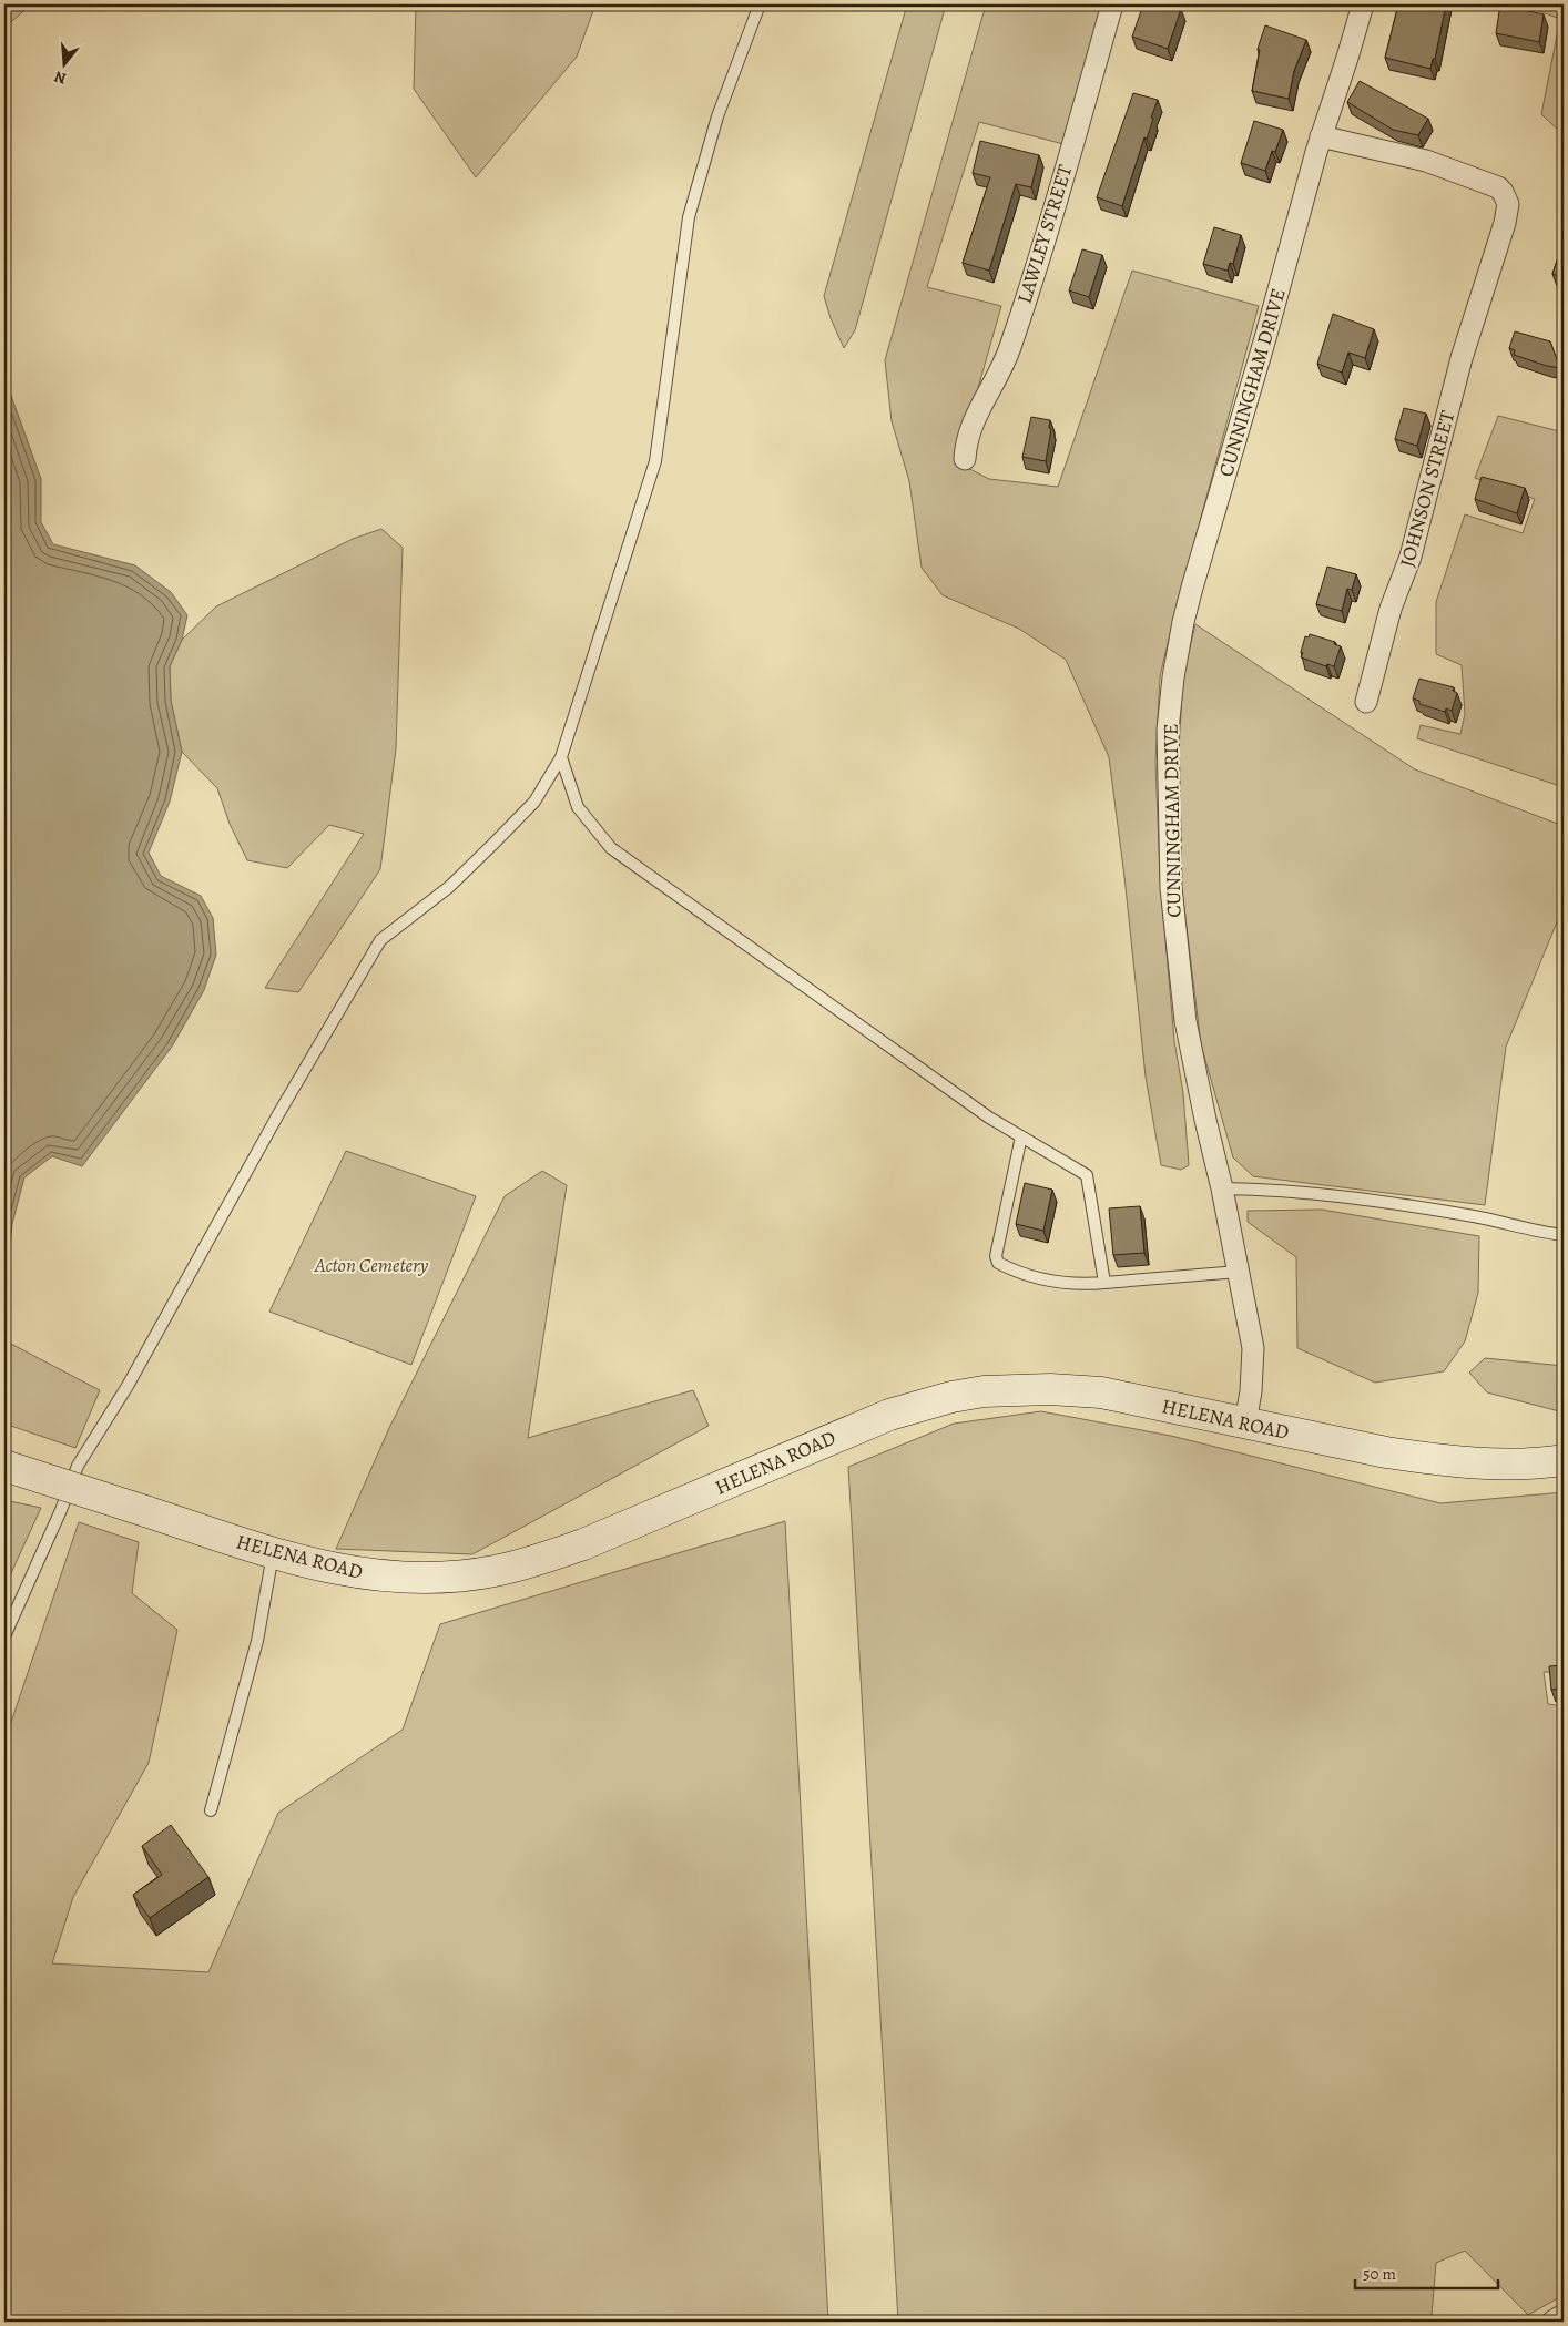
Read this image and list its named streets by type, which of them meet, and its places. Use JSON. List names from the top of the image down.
{
  "streets": {
    "main road": ["HELENA ROAD"],
    "street": ["LAWLEY STREET", "CUNNINGHAM DRIVE", "JOHNSON STREET"]
  },
  "crossings": [
    ["CUNNINGHAM DRIVE", "JOHNSON STREET"],
    ["CUNNINGHAM DRIVE", "HELENA ROAD"]
  ],
  "parks": ["Acton Cemetery"],
  "scale_bar": "50 m",
  "north": "bottom"
}
